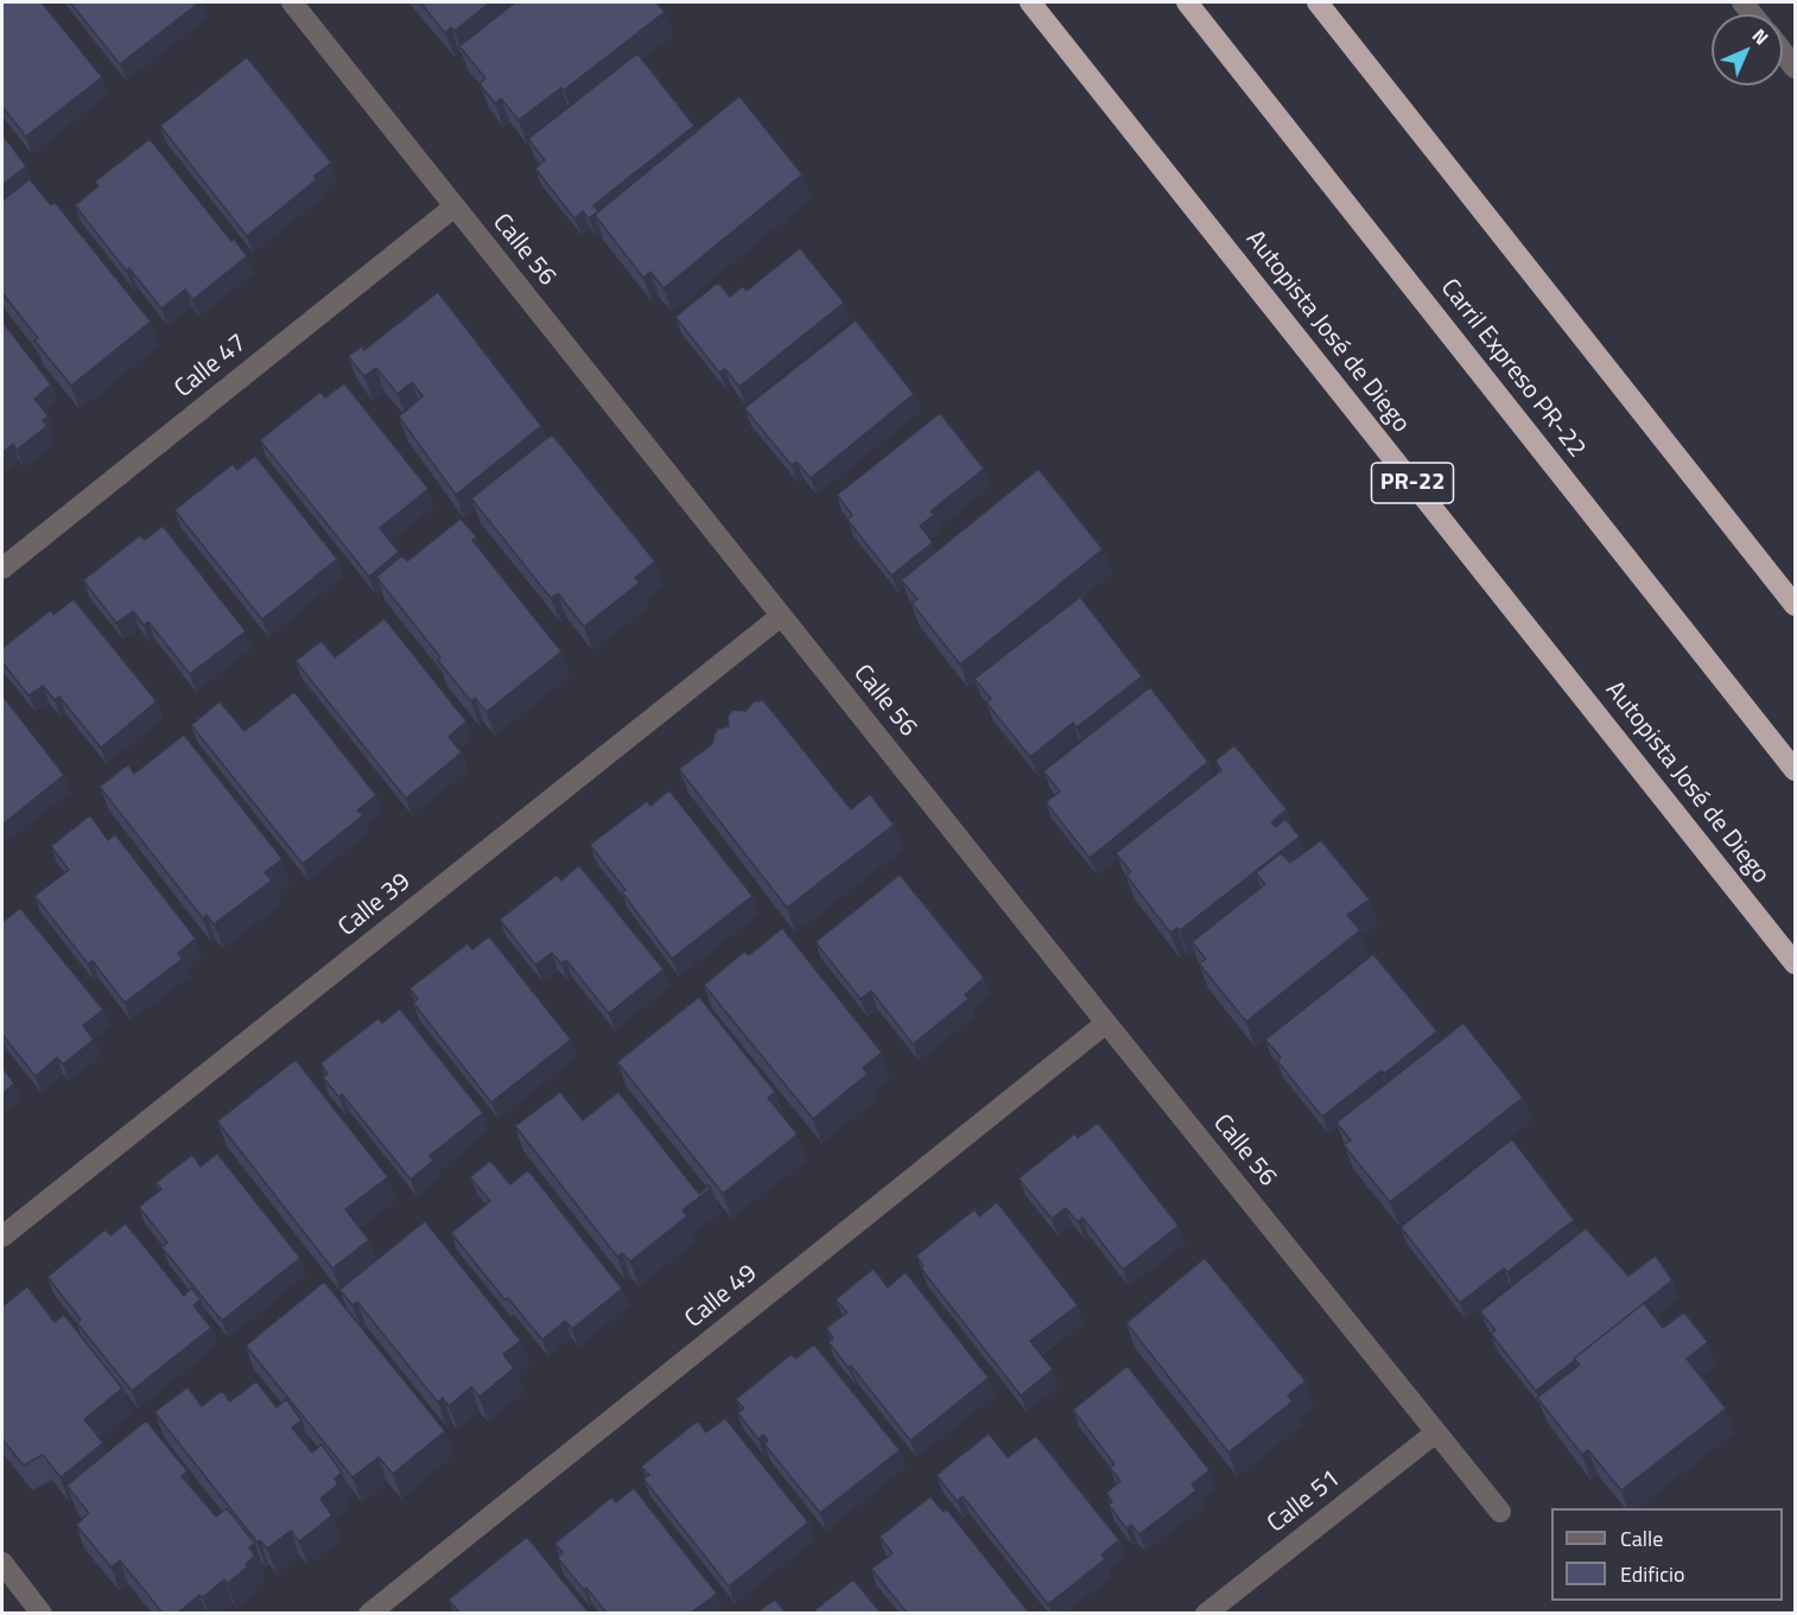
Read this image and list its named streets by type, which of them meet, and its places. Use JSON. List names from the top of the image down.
{
  "streets": {
    "highway": ["Autopista José de Diego", "Carril Expreso PR-22", "PR-22"],
    "street": [
      "Calle 56",
      "Calle 47",
      "Calle 39",
      "Calle 49",
      "Calle 51"
    ]
  },
  "crossings": [
    ["Calle 56", "Calle 47"],
    ["Calle 56", "Calle 39"],
    ["Calle 56", "Calle 49"],
    ["Calle 56", "Calle 51"]
  ],
  "legend": ["Calle", "Edificio"],
  "north": "top right"
}
